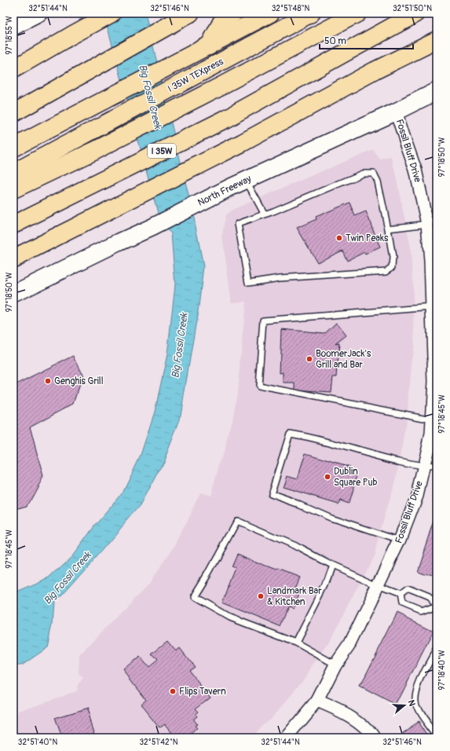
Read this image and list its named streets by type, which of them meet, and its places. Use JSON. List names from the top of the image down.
{
  "streets": {
    "highway": ["I 35W TEXpress", "I 35W"],
    "main road": ["North Freeway"],
    "street": ["Fossil Bluff Drive"]
  },
  "crossings": [
    ["Fossil Bluff Drive", "North Freeway"]
  ],
  "water": ["Big Fossil Creek"],
  "places": [
    "Twin Peaks",
    "BoomerJack's Grill and Bar",
    "Genghis Grill",
    "Dublin Square Pub",
    "Landmark Bar & Kitchen",
    "Flips Tavern"
  ],
  "scale_bar": "50 m",
  "north": "right",
  "coordinates": [
    "32°51'44\"N",
    "32°51'46\"N",
    "32°51'48\"N",
    "32°51'50\"N",
    "97°18'55\"W",
    "97°18'50\"W",
    "97°18'45\"W",
    "97°18'40\"W",
    "32°51'40\"N",
    "32°51'42\"N"
  ]
}
